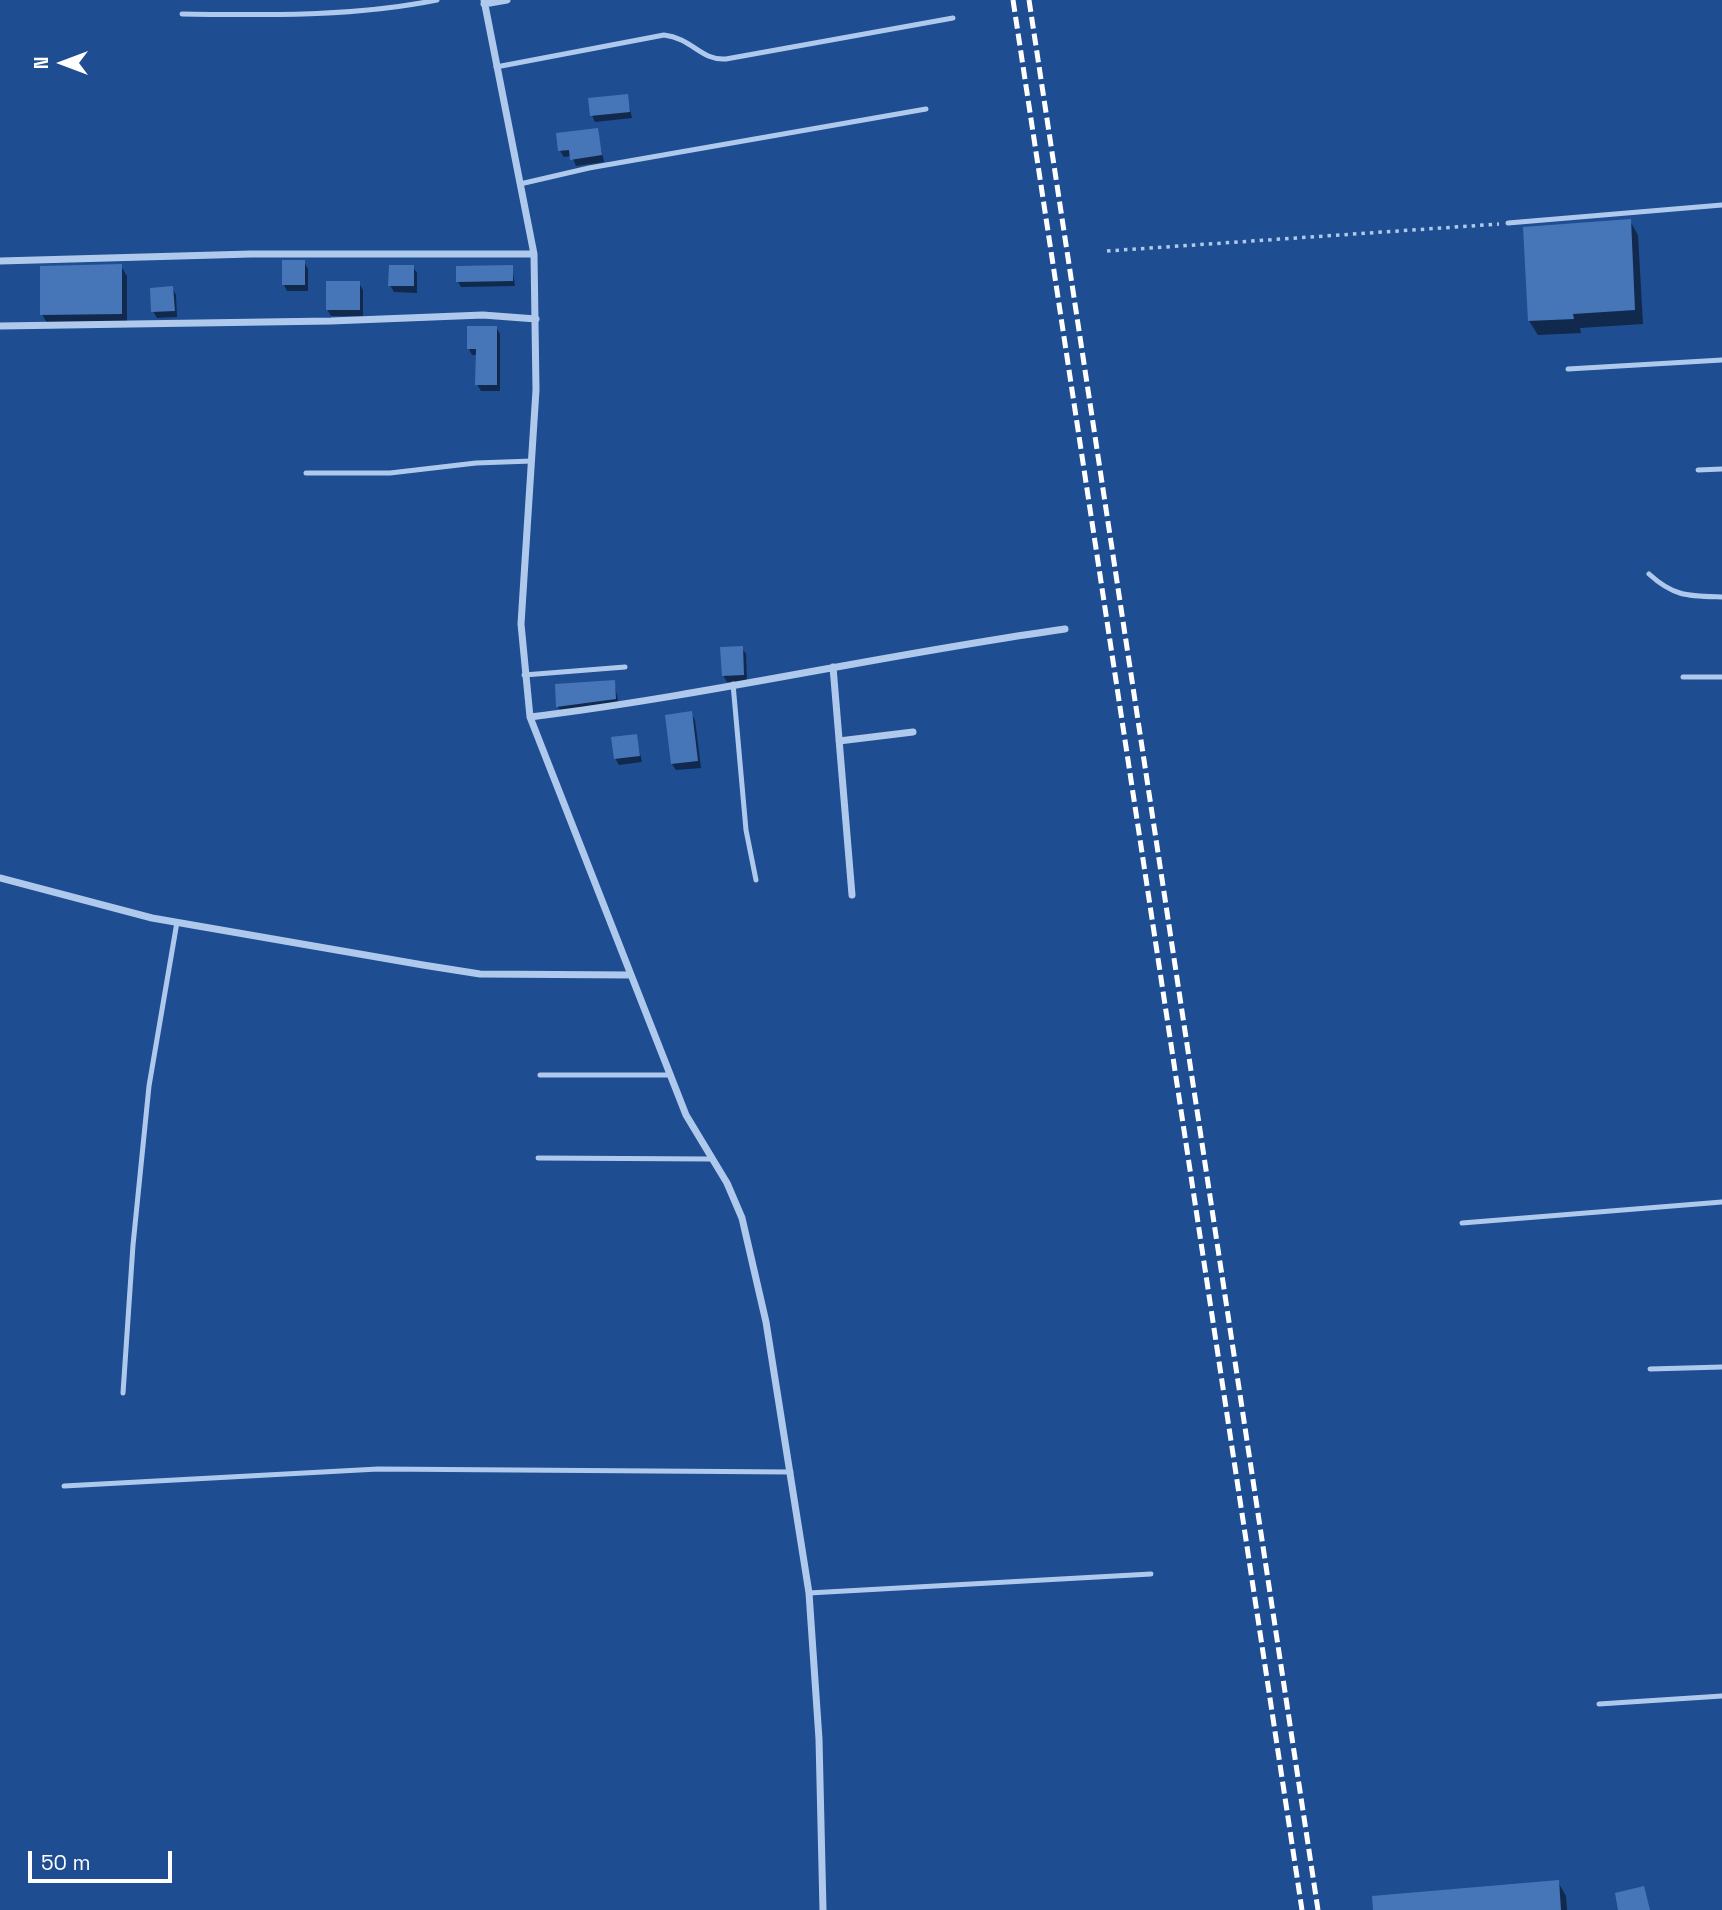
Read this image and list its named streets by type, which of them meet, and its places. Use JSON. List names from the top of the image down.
{
  "scale_bar": "50 m",
  "north": "left"
}
